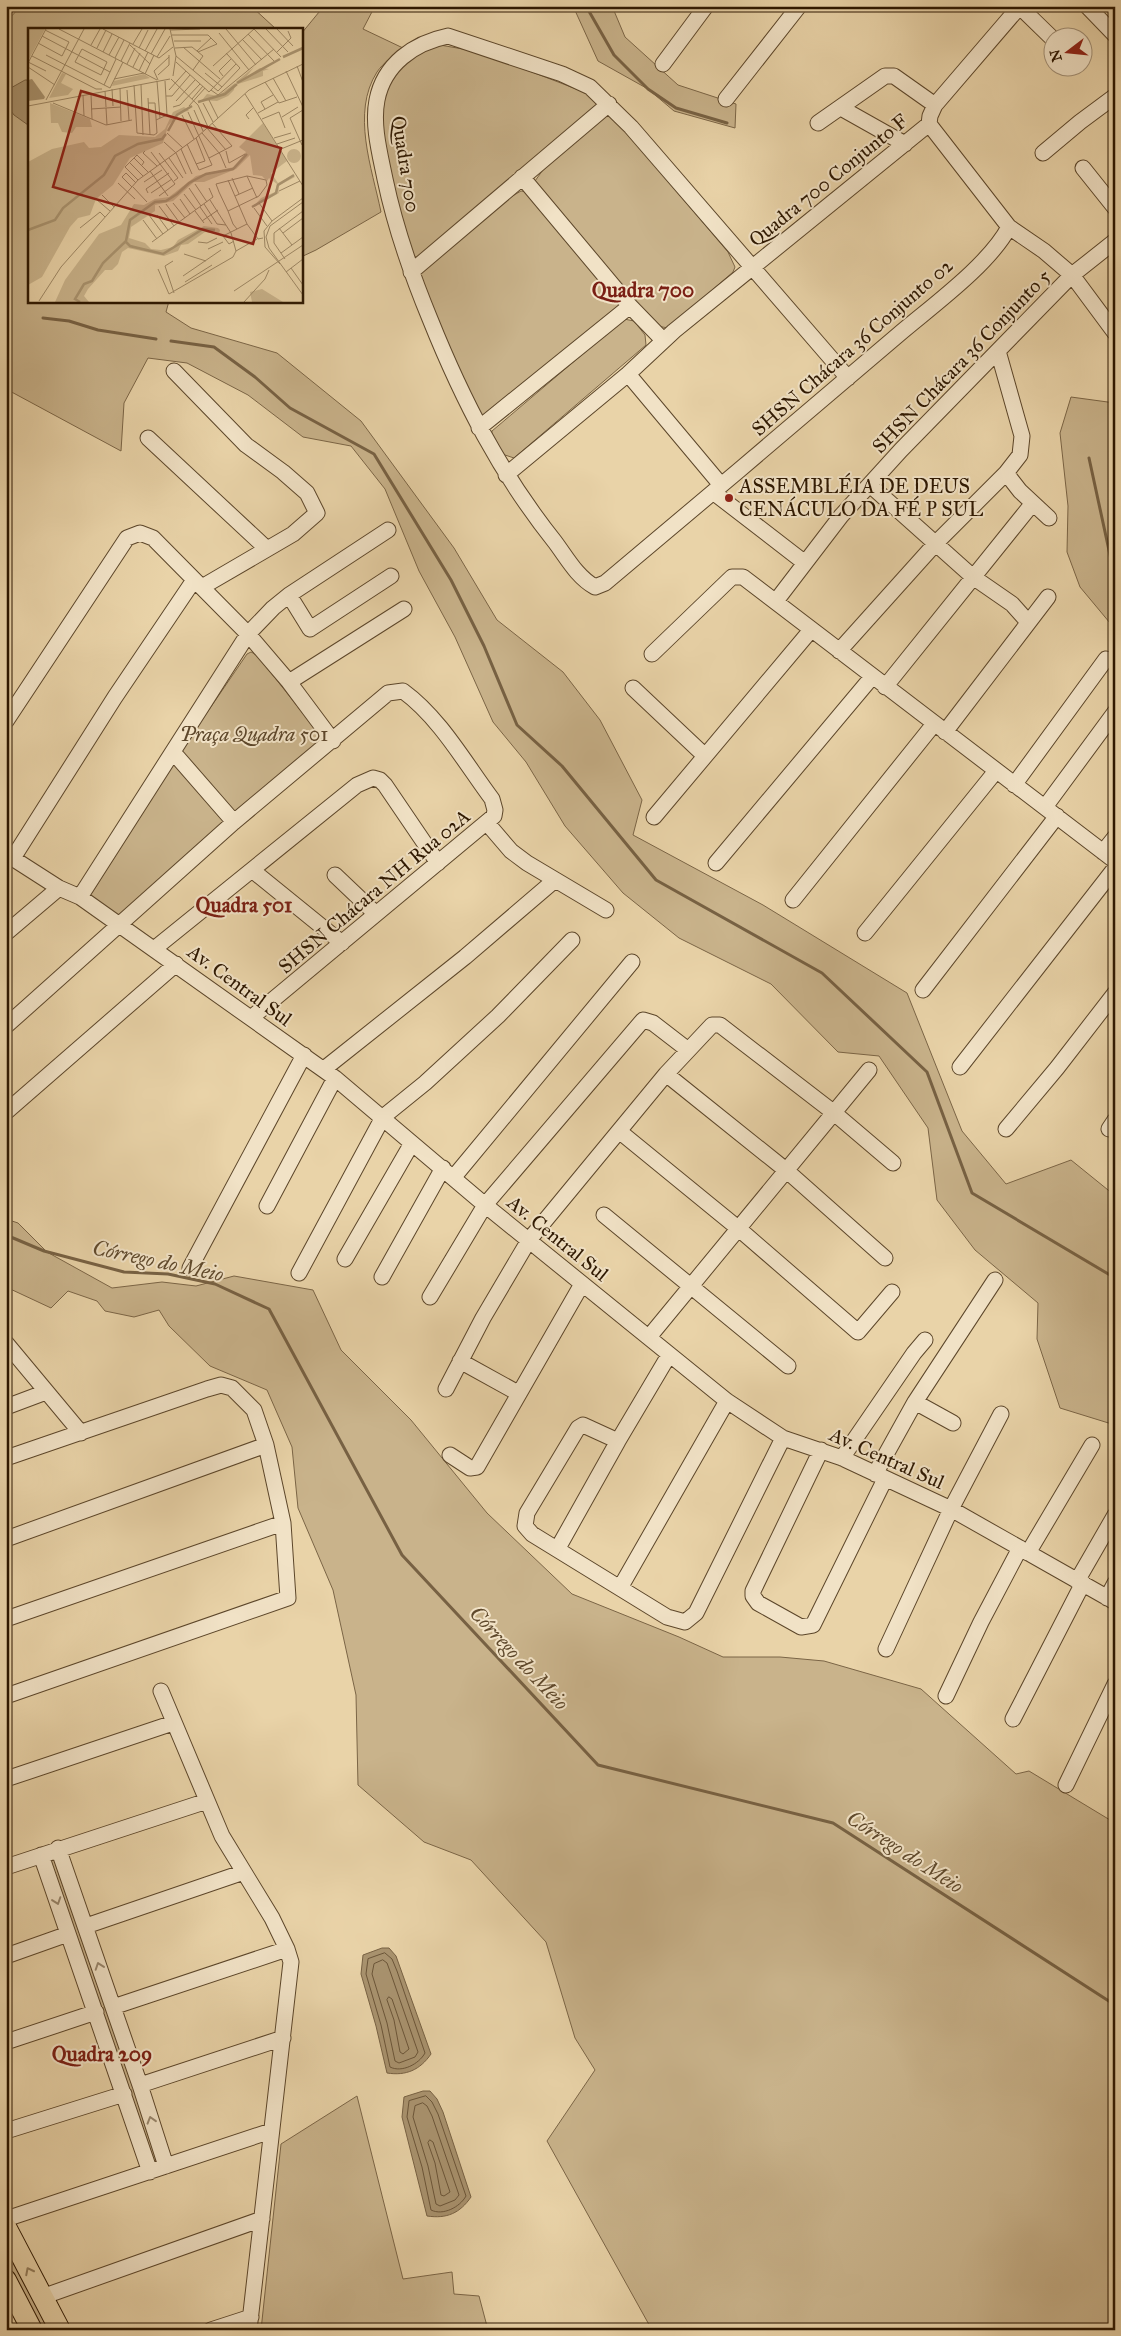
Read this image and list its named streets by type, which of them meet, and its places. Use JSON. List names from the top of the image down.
{
  "streets": {
    "street": [
      "Quadra 700",
      "Quadra 700 Conjunto F",
      "SHSN Chácara 36 Conjunto 02",
      "SHSN Chácara 36 Conjunto 5",
      "SHSN Chácara NH Rua 02A",
      "Av. Central Sul"
    ]
  },
  "crossings": [
    ["Quadra 700", "Quadra 700 Conjunto F"],
    ["Quadra 700", "SHSN Chácara 36 Conjunto 02"],
    ["SHSN Chácara NH Rua 02A", "Av. Central Sul"]
  ],
  "districts": ["Quadra 700", "Quadra 501", "Quadra 209"],
  "water": ["Córrego do Meio"],
  "parks": ["Praça Quadra 501"],
  "places": ["ASSEMBLÉIA DE DEUS CENÁCULO DA FÉ P SUL"],
  "north": "left"
}
